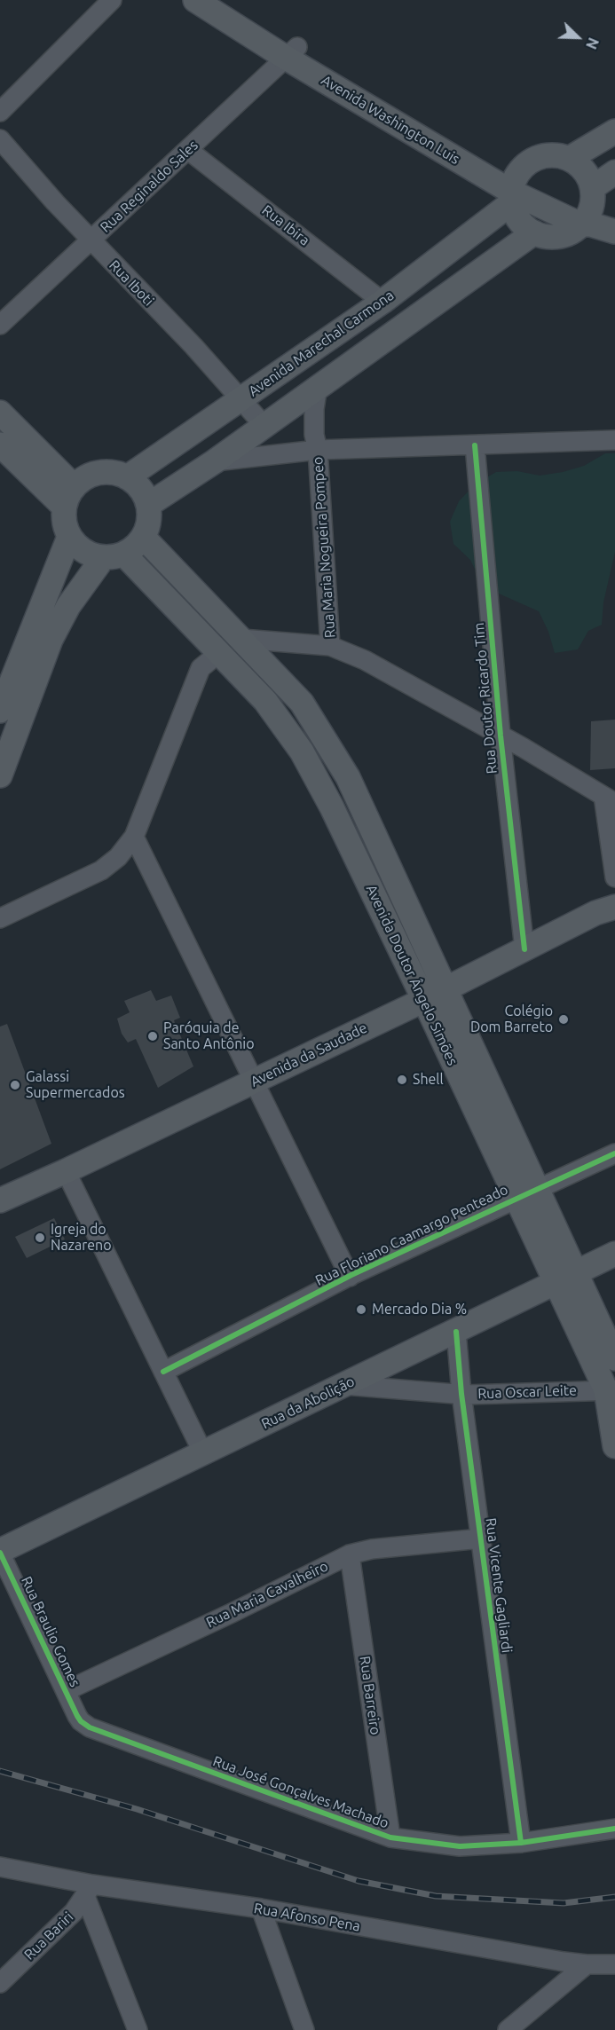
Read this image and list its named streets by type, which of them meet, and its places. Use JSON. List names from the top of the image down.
{
  "streets": {
    "main road": [
      "Avenida Washington Luis",
      "Avenida Marechal Carmona",
      "Avenida Doutor Ângelo Simões",
      "Avenida da Saudade",
      "Rua da Abolição"
    ],
    "street": [
      "Rua Reginaldo Sales",
      "Rua Ibira",
      "Rua Iboti",
      "Rua Maria Nogueira Pompeo",
      "Rua Doutor Ricardo Tim",
      "Rua Floriano Caamargo Penteado",
      "Rua Oscar Leite",
      "Rua Vicente Gagliardi",
      "Rua Maria Cavalheiro",
      "Rua Braulio Gomes",
      "Rua Barreiro",
      "Rua José Gonçalves Machado",
      "Rua Afonso Pena",
      "Rua Bariri"
    ]
  },
  "crossings": [
    ["Avenida Washington Luis", "Rua Reginaldo Sales"],
    ["Avenida Washington Luis", "Avenida Marechal Carmona"],
    ["Rua Reginaldo Sales", "Rua Ibira"],
    ["Rua Reginaldo Sales", "Rua Iboti"],
    ["Rua Ibira", "Avenida Marechal Carmona"],
    ["Rua Iboti", "Avenida Marechal Carmona"],
    ["Avenida Marechal Carmona", "Avenida Doutor Ângelo Simões"],
    ["Rua Doutor Ricardo Tim", "Avenida da Saudade"],
    ["Avenida Doutor Ângelo Simões", "Avenida da Saudade"],
    ["Avenida Doutor Ângelo Simões", "Rua Floriano Caamargo Penteado"],
    ["Avenida Doutor Ângelo Simões", "Rua Oscar Leite"],
    ["Avenida Doutor Ângelo Simões", "Rua da Abolição"],
    ["Rua Oscar Leite", "Rua da Abolição"],
    ["Rua Oscar Leite", "Rua Vicente Gagliardi"],
    ["Rua da Abolição", "Rua Vicente Gagliardi"],
    ["Rua da Abolição", "Rua Braulio Gomes"],
    ["Rua Vicente Gagliardi", "Rua Maria Cavalheiro"],
    ["Rua Vicente Gagliardi", "Rua José Gonçalves Machado"],
    ["Rua Maria Cavalheiro", "Rua Braulio Gomes"],
    ["Rua Maria Cavalheiro", "Rua Barreiro"],
    ["Rua Braulio Gomes", "Rua José Gonçalves Machado"],
    ["Rua Barreiro", "Rua José Gonçalves Machado"],
    ["Rua Afonso Pena", "Rua Bariri"]
  ],
  "places": [
    "Colégio Dom Barreto",
    "Paróquia de Santo Antônio",
    "Shell",
    "Galassi Supermercados",
    "Igreja do Nazareno",
    "Mercado Dia %"
  ],
  "north": "bottom right"
}
